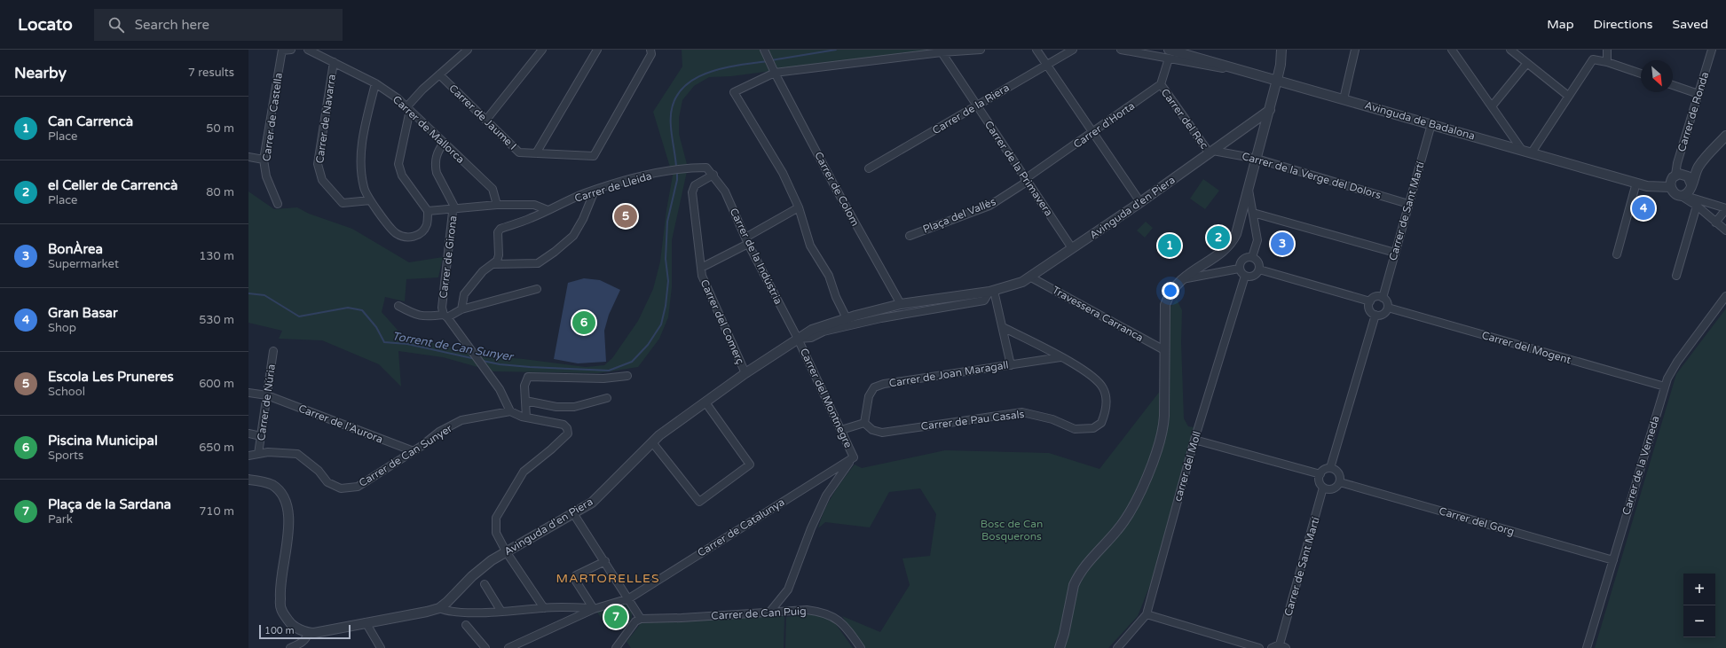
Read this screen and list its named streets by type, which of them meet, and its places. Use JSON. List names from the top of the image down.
{
  "streets": {
    "street": [
      "Carrer de la Riera",
      "Carrer de Ronda",
      "Carrer de Castella",
      "Carrer de Jaume I",
      "Carrer de Navarra",
      "Carrer del Rec",
      "Avinguda de Badalona",
      "Carrer d'Horta",
      "Carrer de Mallorca",
      "Carrer de la Primavera",
      "Carrer de la Verge del Dolors",
      "Carrer de Lleida",
      "Carrer de Colom",
      "Avinguda d'en Piera",
      "Carrer de Sant Martí",
      "Plaça del Vallès",
      "Carrer de la Indústria",
      "Carrer de Girona",
      "Travessera Carranca",
      "Carrer del Comerç",
      "Carrer del Mogent",
      "Carrer de Joan Maragall",
      "Carrer del Montnegre",
      "Carrer de Núria",
      "Carrer de Pau Casals",
      "Carrer de l'Aurora",
      "Carrer de Can Sunyer",
      "Carrer de la Verneda",
      "carrer del Moll",
      "Carrer del Gorg",
      "Carrer de Catalunya",
      "Carrer de Can Puig"
    ]
  },
  "crossings": [
    ["Carrer de la Riera", "Carrer de la Primavera"],
    ["Carrer de Ronda", "Avinguda de Badalona"],
    ["Carrer de Navarra", "Carrer de Mallorca"],
    ["Carrer del Rec", "Carrer d'Horta"],
    ["Carrer del Rec", "Carrer de la Verge del Dolors"],
    ["Carrer del Rec", "Avinguda d'en Piera"],
    ["Avinguda de Badalona", "Carrer de Sant Martí"],
    ["Carrer d'Horta", "Carrer de la Primavera"],
    ["Carrer d'Horta", "Plaça del Vallès"],
    ["Carrer de Mallorca", "Carrer de Girona"],
    ["Carrer de la Primavera", "Avinguda d'en Piera"],
    ["Carrer de la Primavera", "Plaça del Vallès"],
    ["Carrer de la Verge del Dolors", "Avinguda d'en Piera"],
    ["Carrer de la Verge del Dolors", "Carrer de Sant Martí"],
    ["Carrer de Lleida", "Carrer de la Indústria"],
    ["Carrer de Lleida", "Carrer del Comerç"],
    ["Carrer de Colom", "Avinguda d'en Piera"],
    ["Avinguda d'en Piera", "Carrer de la Indústria"],
    ["Avinguda d'en Piera", "Travessera Carranca"],
    ["Avinguda d'en Piera", "Carrer del Comerç"],
    ["Avinguda d'en Piera", "Carrer del Montnegre"],
    ["Carrer de Sant Martí", "Carrer del Mogent"],
    ["Carrer de Sant Martí", "Carrer del Gorg"],
    ["Carrer de la Indústria", "Carrer del Comerç"],
    ["Carrer de la Indústria", "Carrer del Montnegre"],
    ["Carrer del Mogent", "Carrer de la Verneda"],
    ["Carrer de Joan Maragall", "Carrer de Pau Casals"],
    ["Carrer del Montnegre", "Carrer de Catalunya"],
    ["Carrer de Núria", "Carrer de l'Aurora"],
    ["Carrer de Núria", "Carrer de Can Sunyer"],
    ["Carrer de l'Aurora", "Carrer de Can Sunyer"],
    ["Carrer de la Verneda", "Carrer del Gorg"]
  ],
  "districts": ["MARTORELLES"],
  "water": ["Torrent de Can Sunyer"],
  "parks": ["Bosc de Can Bosquerons"],
  "scale_bar": "100 m",
  "north": "bottom right",
  "page": {
    "header": "Locato",
    "search": "Search here",
    "nav": ["Map", "Directions", "Saved"],
    "heading": ["Nearby", "7 results"],
    "list": [
      {
        "mark": "1",
        "name": "Can Carrencà",
        "note": "Place",
        "value": "50 m"
      },
      {
        "mark": "2",
        "name": "el Celler de Carrencà",
        "note": "Place",
        "value": "80 m"
      },
      {
        "mark": "3",
        "name": "BonÀrea",
        "note": "Supermarket",
        "value": "130 m"
      },
      {
        "mark": "4",
        "name": "Gran Basar",
        "note": "Shop",
        "value": "530 m"
      },
      {
        "mark": "5",
        "name": "Escola Les Pruneres",
        "note": "School",
        "value": "600 m"
      },
      {
        "mark": "6",
        "name": "Piscina Municipal",
        "note": "Sports",
        "value": "650 m"
      },
      {
        "mark": "7",
        "name": "Plaça de la Sardana",
        "note": "Park",
        "value": "710 m"
      }
    ],
    "pins": [
      "4",
      "5",
      "2",
      "3",
      "1",
      "6",
      "7"
    ],
    "map_buttons": ["+", "−"],
    "scale": "100 m"
  }
}
